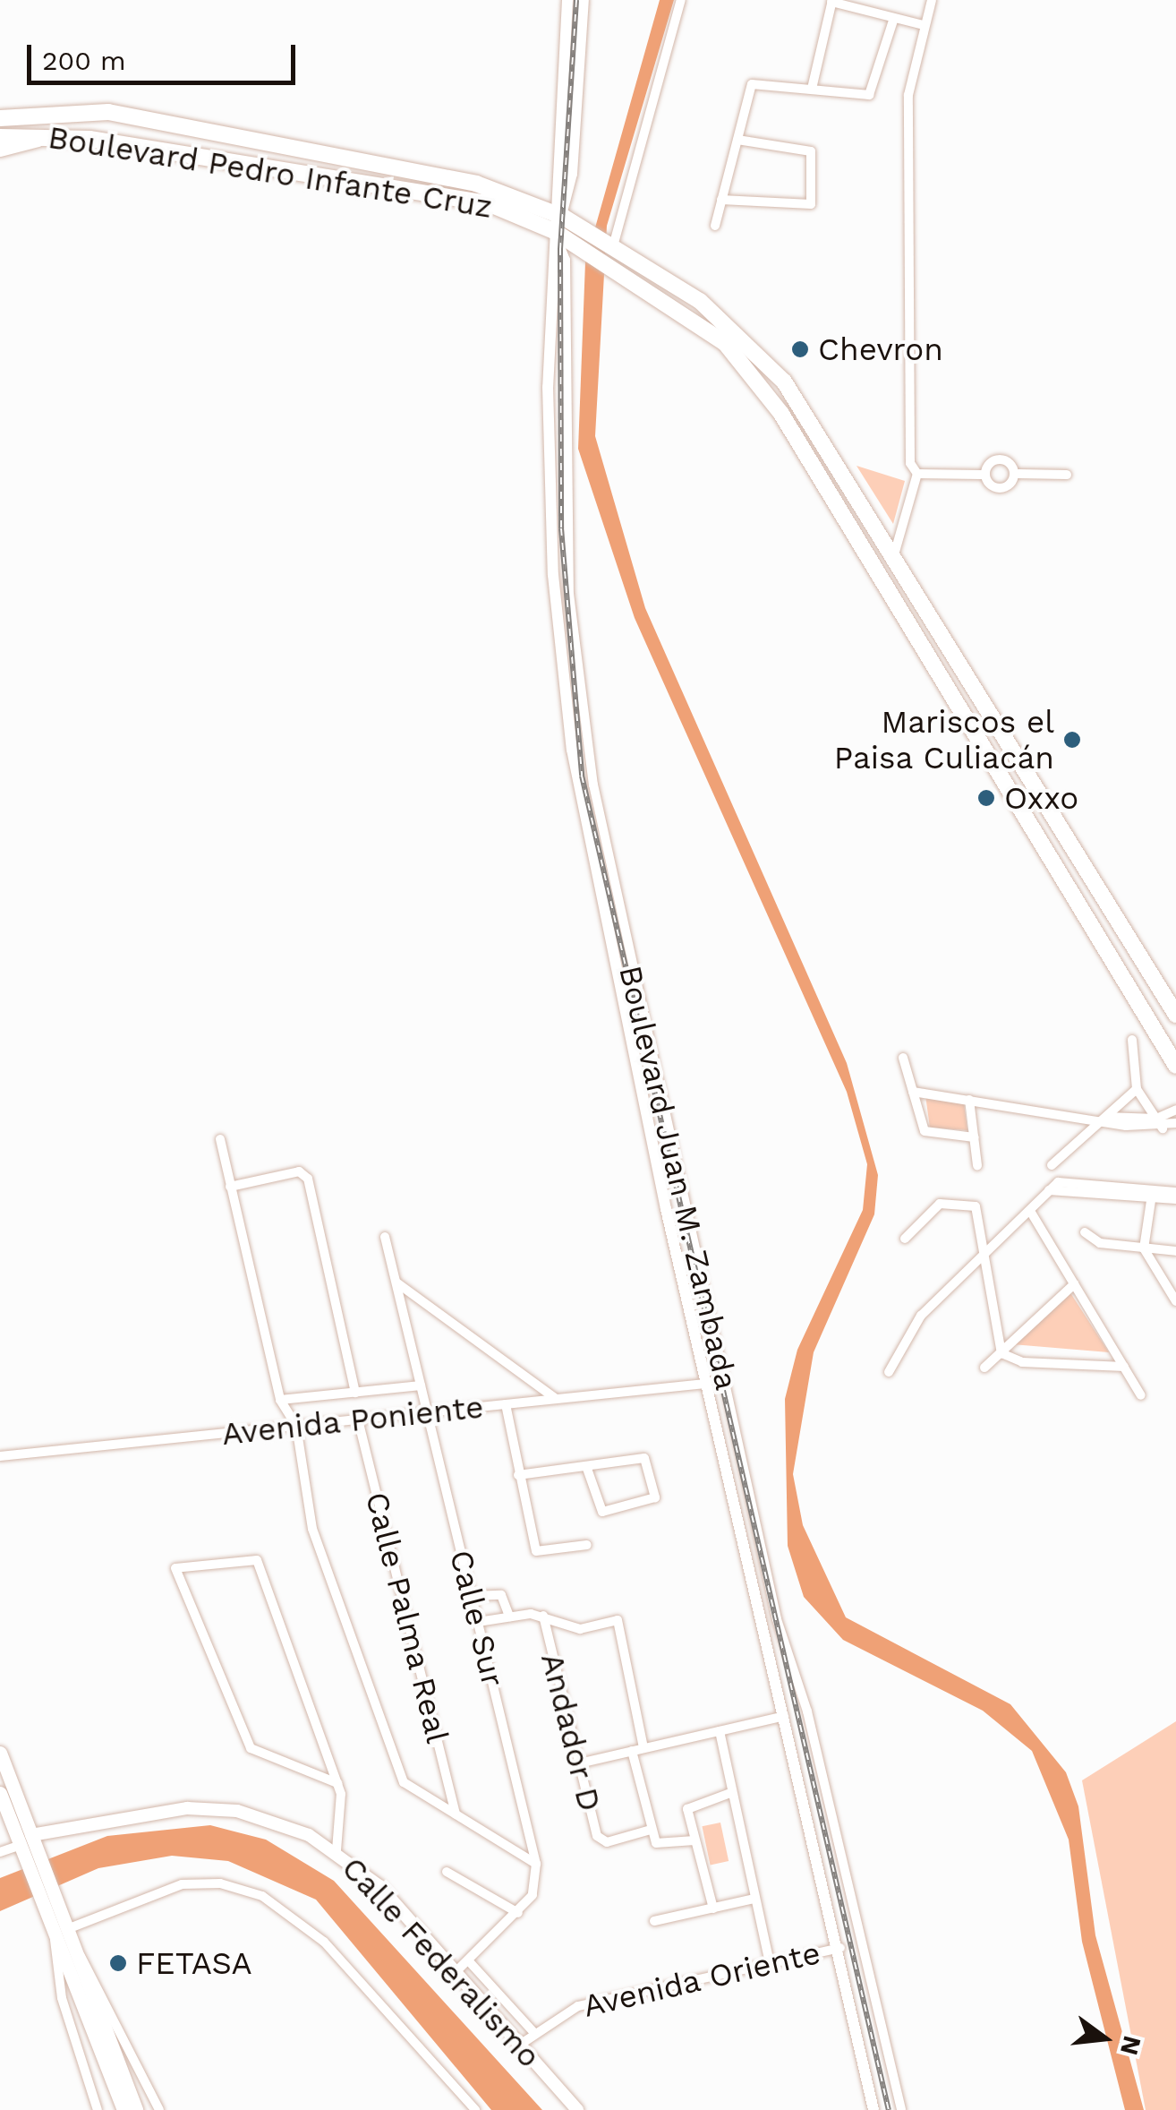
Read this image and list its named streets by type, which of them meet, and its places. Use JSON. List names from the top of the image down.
{
  "streets": {
    "highway": ["Boulevard Pedro Infante Cruz"],
    "main road": ["Calle Federalismo"],
    "street": [
      "Boulevard Juan M. Zambada",
      "Avenida Poniente",
      "Calle Palma Real",
      "Calle Sur",
      "Andador D",
      "Avenida Oriente"
    ]
  },
  "crossings": [
    ["Boulevard Pedro Infante Cruz", "Boulevard Juan M. Zambada"],
    ["Boulevard Juan M. Zambada", "Avenida Poniente"],
    ["Boulevard Juan M. Zambada", "Avenida Oriente"],
    ["Avenida Poniente", "Calle Palma Real"],
    ["Avenida Poniente", "Calle Sur"],
    ["Calle Federalismo", "Avenida Oriente"]
  ],
  "places": [
    "Chevron",
    "Mariscos el Paisa Culiacán",
    "Oxxo",
    "FETASA"
  ],
  "scale_bar": "200 m",
  "north": "right"
}
